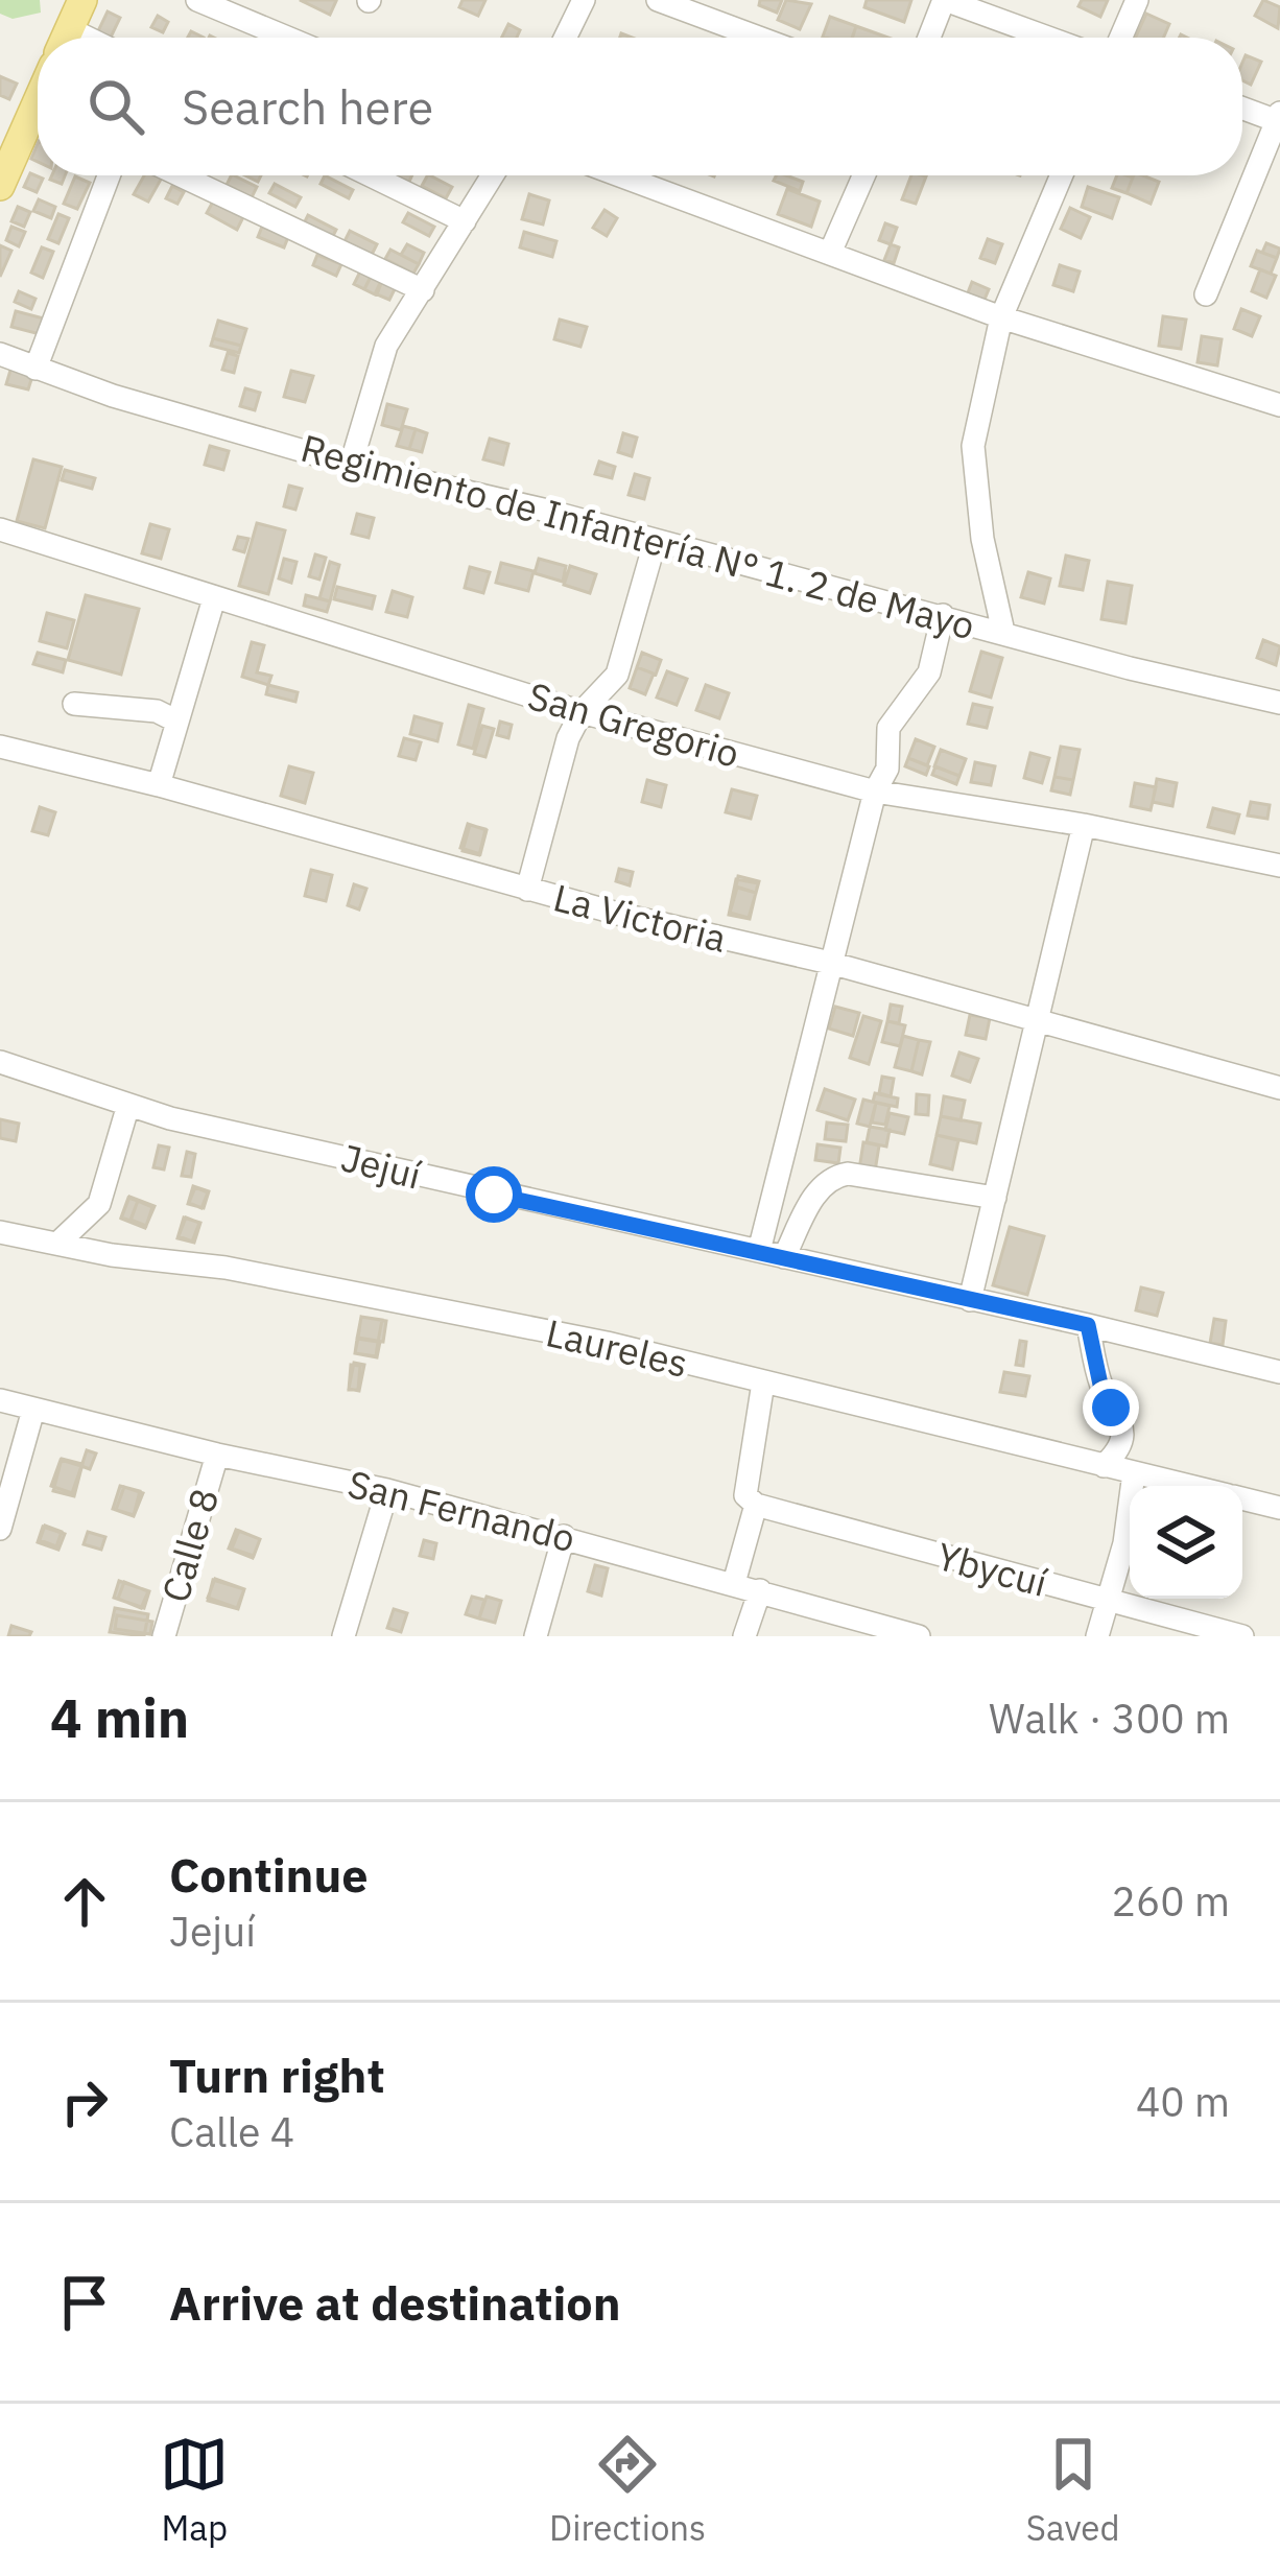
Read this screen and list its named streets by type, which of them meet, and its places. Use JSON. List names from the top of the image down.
{
  "streets": {
    "street": [
      "Regimiento de Infantería N° 1. 2 de Mayo",
      "San Gregorio",
      "La Victoria",
      "Jejuí",
      "Laureles",
      "San Fernando",
      "Calle 8",
      "Ybycuí"
    ]
  },
  "crossings": [
    ["San Fernando", "Calle 8"]
  ],
  "page": {
    "search": "Search here",
    "heading": ["4 min", "Walk · 300 m"],
    "list": [
      ["Continue", "Jejuí", "260 m"],
      ["Turn right", "Calle 4", "40 m"],
      "Arrive at destination"
    ],
    "nav": ["Map", "Directions", "Saved"]
  }
}
